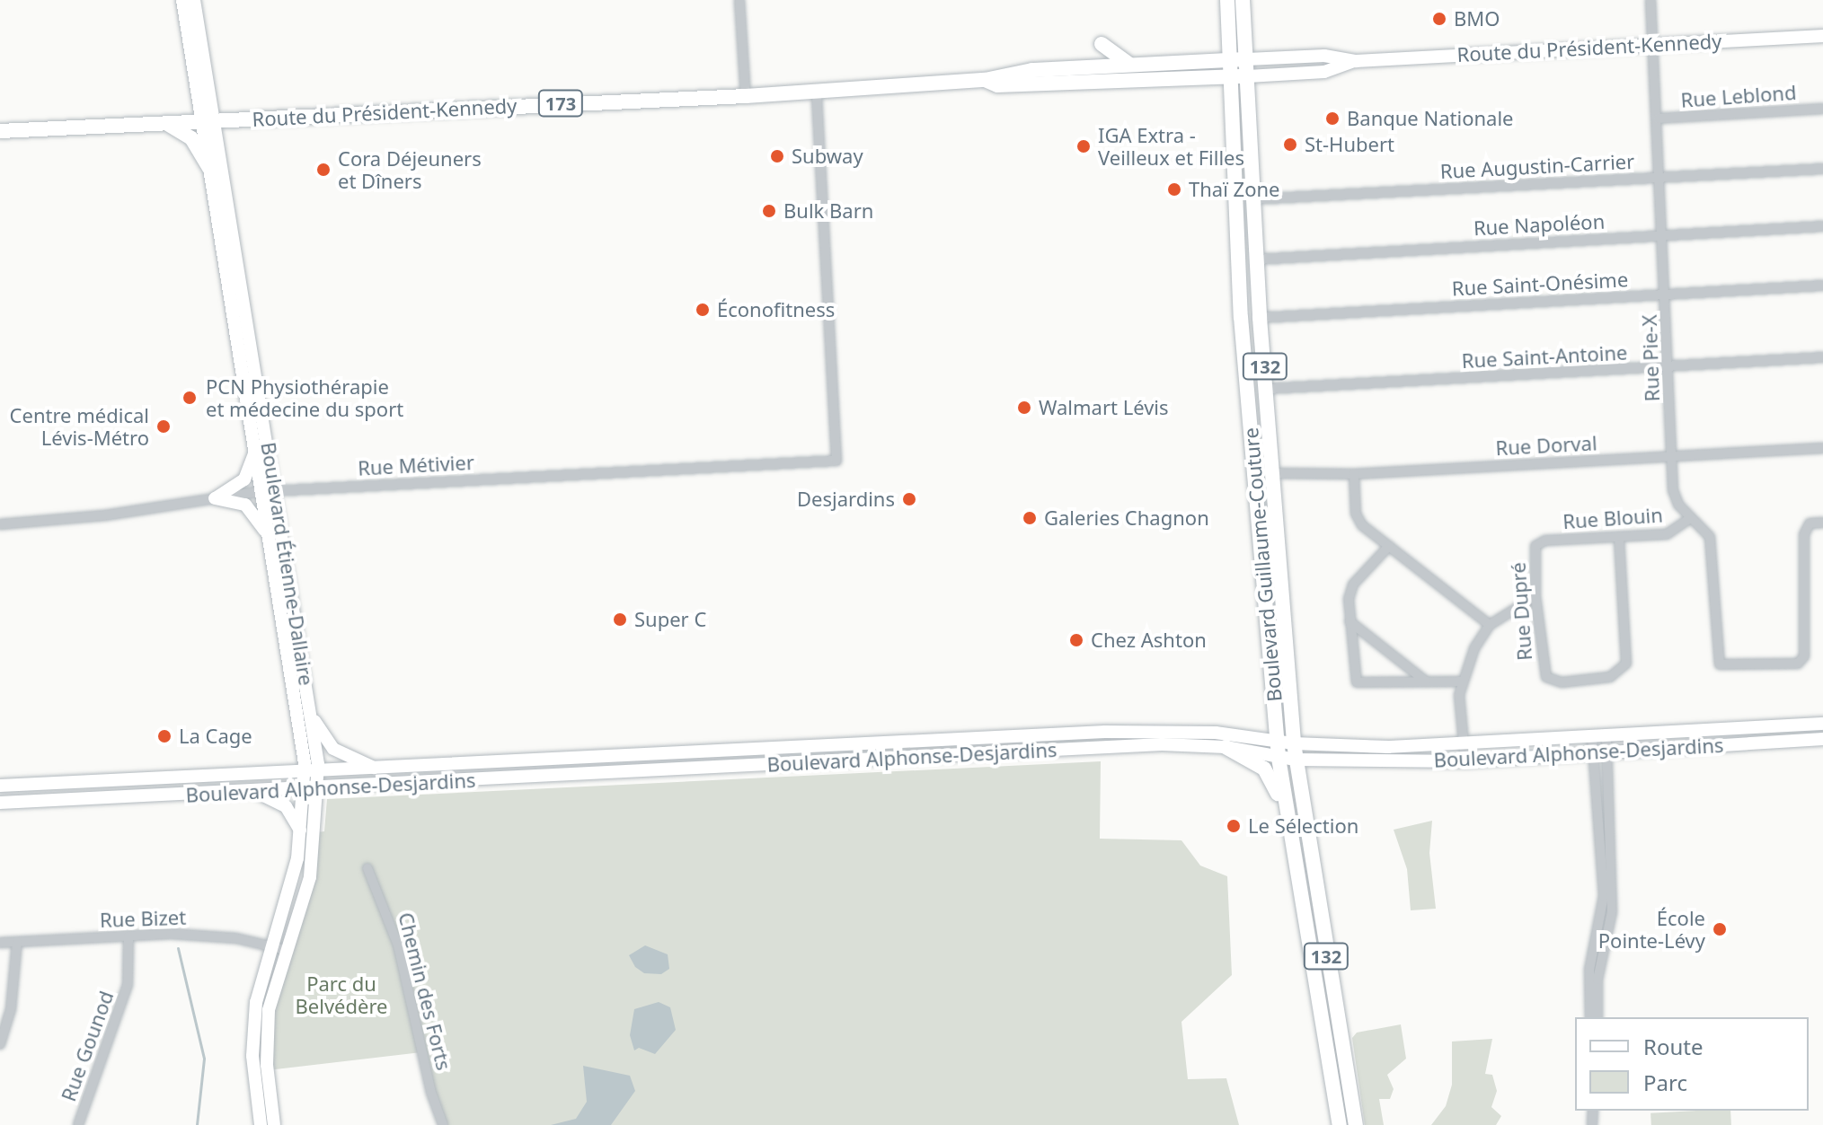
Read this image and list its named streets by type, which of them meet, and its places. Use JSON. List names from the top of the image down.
{
  "streets": {
    "main road": [
      "Route du Président-Kennedy",
      "173",
      "132",
      "Boulevard Étienne-Dallaire",
      "Boulevard Guillaume-Couture",
      "Boulevard Alphonse-Desjardins"
    ],
    "street": [
      "Rue Leblond",
      "Rue Augustin-Carrier",
      "Rue Napoléon",
      "Rue Saint-Onésime",
      "Rue Saint-Antoine",
      "Rue Pie-X",
      "Rue Dorval",
      "Rue Métivier",
      "Rue Blouin",
      "Rue Dupré",
      "Rue Bizet",
      "Chemin des Forts",
      "Rue Gounod"
    ]
  },
  "crossings": [
    ["Route du Président-Kennedy", "Rue Pie-X"],
    ["Route du Président-Kennedy", "Rue Métivier"],
    ["Route du Président-Kennedy", "Boulevard Étienne-Dallaire"],
    ["Route du Président-Kennedy", "Boulevard Guillaume-Couture"],
    ["Rue Leblond", "Rue Pie-X"],
    ["Rue Augustin-Carrier", "Rue Pie-X"],
    ["Rue Augustin-Carrier", "Boulevard Guillaume-Couture"],
    ["Rue Napoléon", "Rue Pie-X"],
    ["Rue Napoléon", "Boulevard Guillaume-Couture"],
    ["Rue Saint-Onésime", "Rue Pie-X"],
    ["Rue Saint-Onésime", "Boulevard Guillaume-Couture"],
    ["Rue Saint-Antoine", "Rue Pie-X"],
    ["Rue Saint-Antoine", "Boulevard Guillaume-Couture"],
    ["Rue Pie-X", "Rue Dorval"],
    ["Rue Pie-X", "Rue Blouin"],
    ["Rue Dorval", "Boulevard Guillaume-Couture"],
    ["Rue Métivier", "Boulevard Étienne-Dallaire"],
    ["Rue Blouin", "Rue Dupré"],
    ["Boulevard Étienne-Dallaire", "Boulevard Alphonse-Desjardins"],
    ["Boulevard Étienne-Dallaire", "Rue Bizet"],
    ["Boulevard Guillaume-Couture", "Boulevard Alphonse-Desjardins"],
    ["Rue Bizet", "Rue Gounod"]
  ],
  "parks": ["Parc du Belvédère"],
  "places": [
    "BMO",
    "Banque Nationale",
    "St-Hubert",
    "IGA Extra - Veilleux et Filles",
    "Subway",
    "Cora Déjeuners et Dîners",
    "Thaï Zone",
    "Bulk Barn",
    "Éconofitness",
    "PCN Physiothérapie et médecine du sport",
    "Walmart Lévis",
    "Centre médical Lévis-Métro",
    "Desjardins",
    "Galeries Chagnon",
    "Super C",
    "Chez Ashton",
    "La Cage",
    "Le Sélection",
    "École Pointe-Lévy"
  ],
  "legend": ["Route", "Parc"]
}
